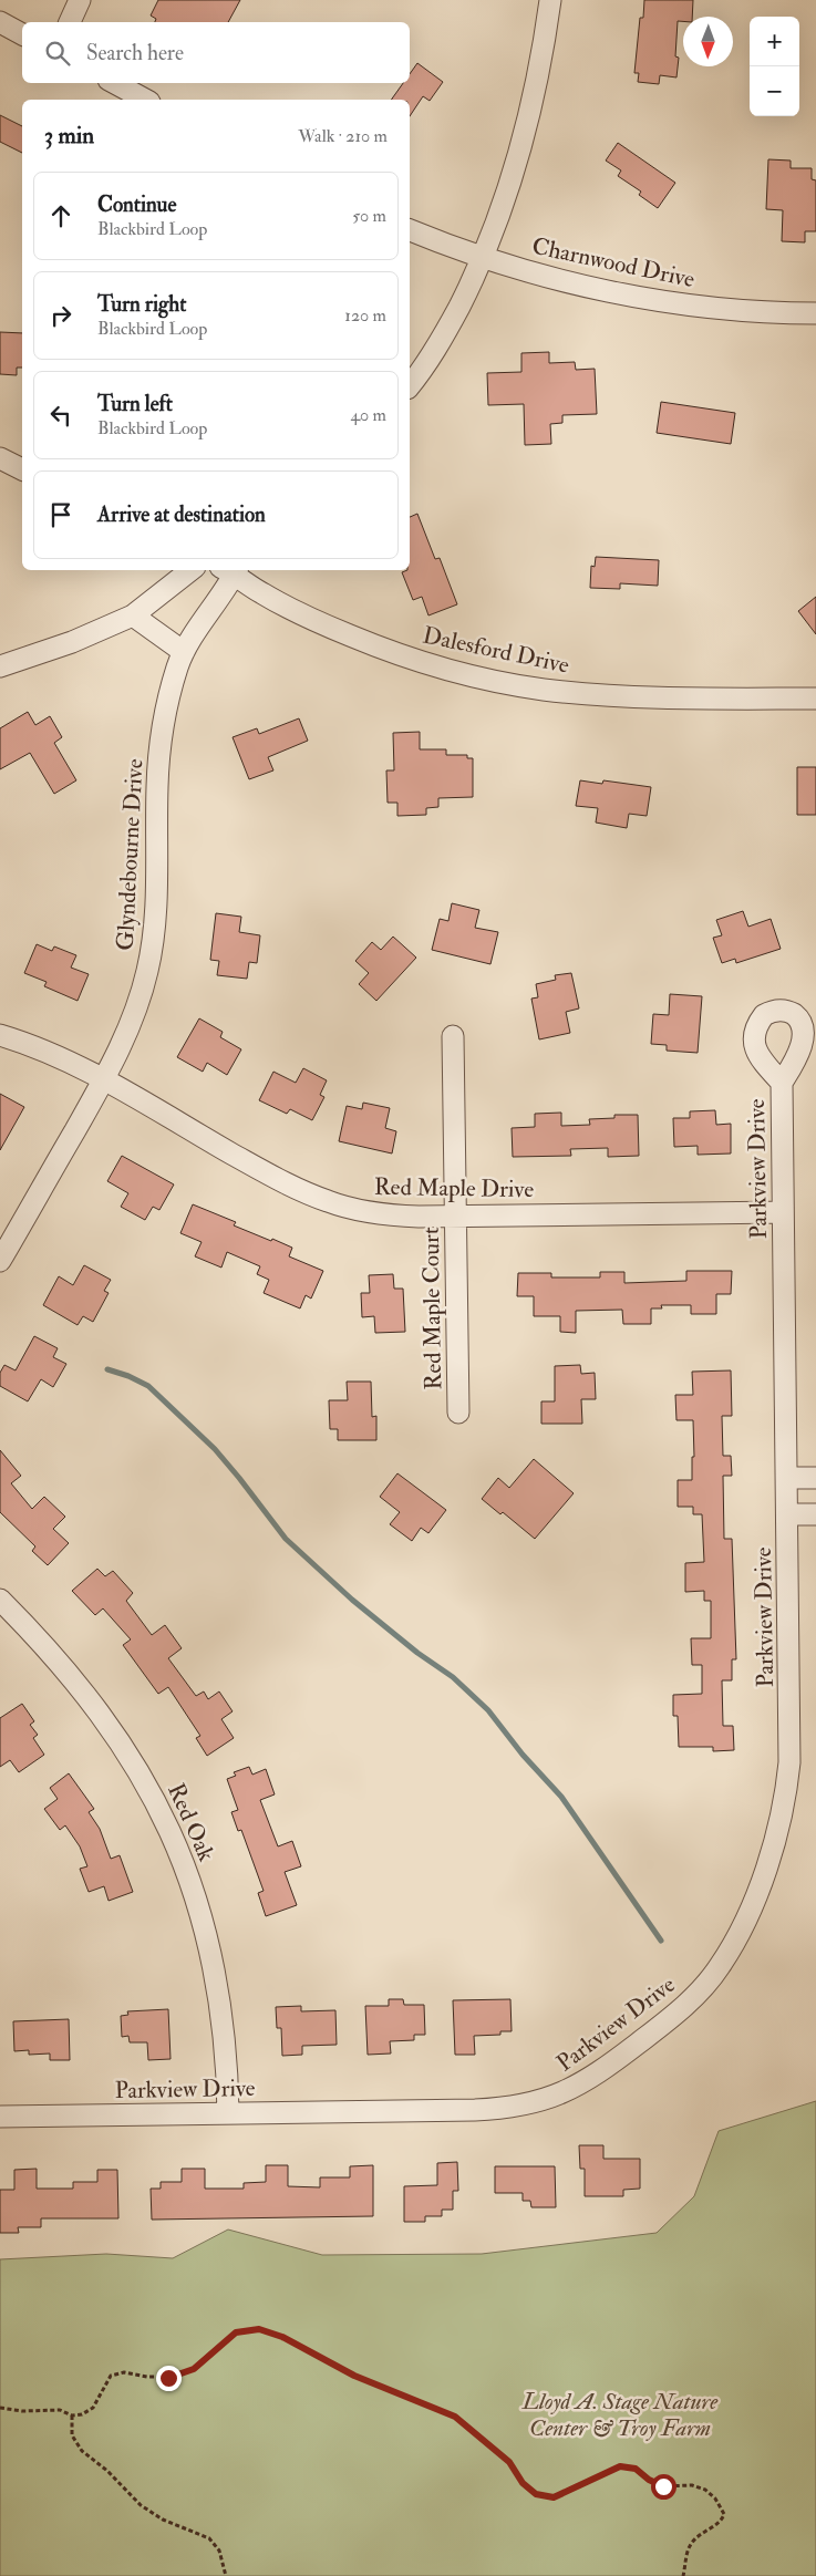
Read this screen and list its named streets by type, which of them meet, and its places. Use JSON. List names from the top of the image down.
{
  "streets": {
    "street": [
      "Charnwood Drive",
      "Dalesford Drive",
      "Glyndebourne Drive",
      "Parkview Drive",
      "Red Maple Drive",
      "Red Maple Court",
      "Red Oak"
    ]
  },
  "crossings": [
    ["Dalesford Drive", "Glyndebourne Drive"],
    ["Glyndebourne Drive", "Red Maple Drive"],
    ["Parkview Drive", "Red Maple Drive"],
    ["Parkview Drive", "Red Oak"],
    ["Red Maple Drive", "Red Maple Court"]
  ],
  "parks": ["Lloyd A. Stage Nature Center & Troy Farm"],
  "north": "bottom",
  "page": {
    "map_buttons": ["+", "−"],
    "search": "Search here",
    "heading": ["3 min", "Walk · 210 m"],
    "list": [
      ["Continue", "Blackbird Loop", "50 m"],
      ["Turn right", "Blackbird Loop", "120 m"],
      ["Turn left", "Blackbird Loop", "40 m"],
      "Arrive at destination"
    ]
  }
}
